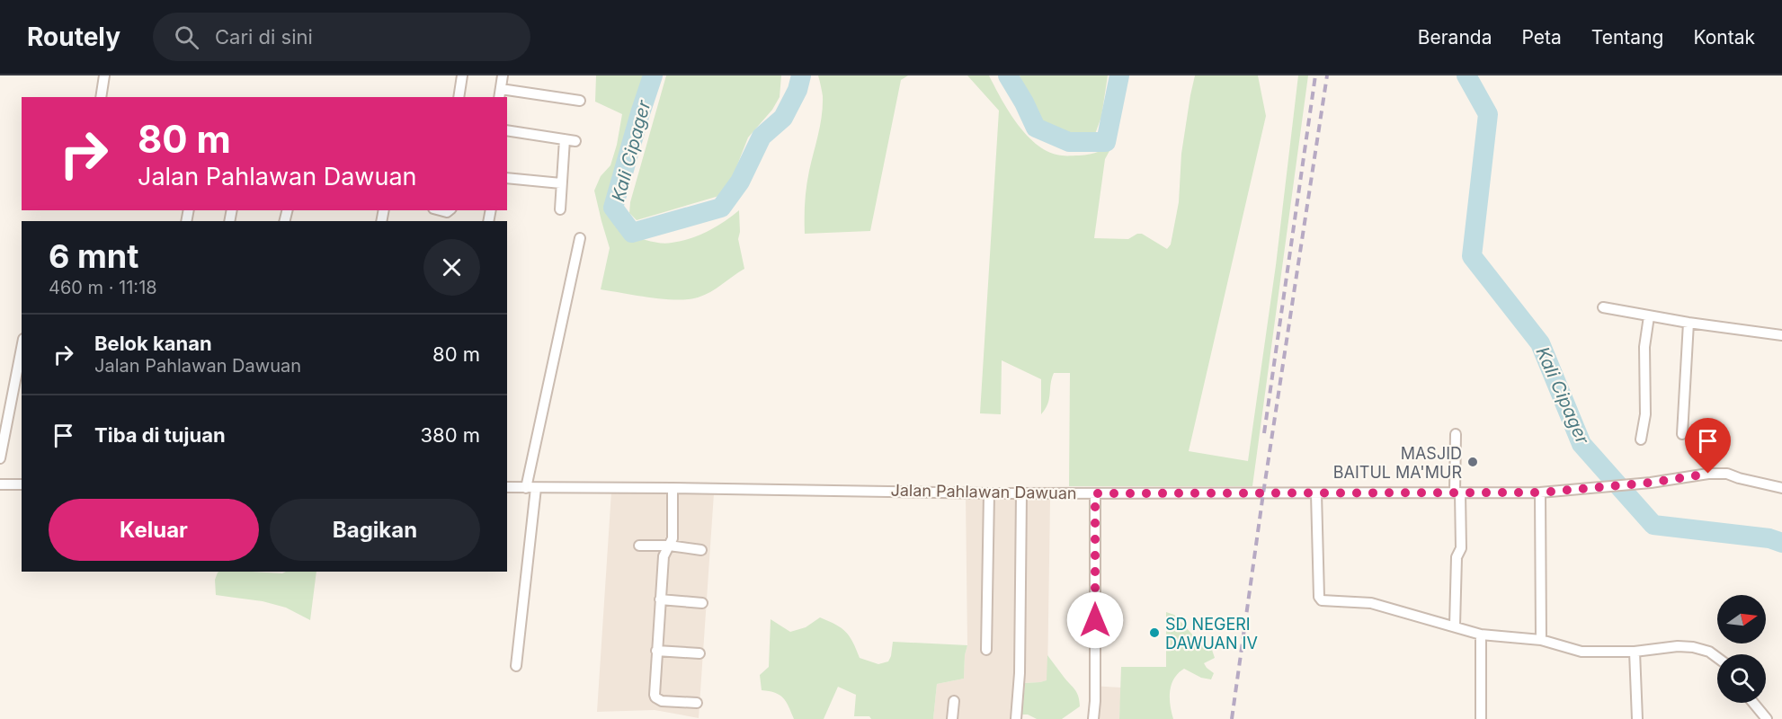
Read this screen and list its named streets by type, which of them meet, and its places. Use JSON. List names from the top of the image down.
{
  "streets": {
    "street": ["Jalan Pahlawan Dawuan"]
  },
  "water": ["Kali Cipager"],
  "places": ["MASJID BAITUL MA'MUR", "SD NEGERI DAWUAN IV"],
  "north": "right",
  "page": {
    "header": "Routely",
    "search": "Cari di sini",
    "nav": [
      "Beranda",
      "Peta",
      "Tentang",
      "Kontak"
    ],
    "turn": ["80 m", "Jalan Pahlawan Dawuan"],
    "heading": ["6 mnt", "460 m · 11:18"],
    "list": [
      {
        "name": "Belok kanan",
        "note": "Jalan Pahlawan Dawuan",
        "value": "80 m"
      },
      {
        "name": "Tiba di tujuan",
        "value": "380 m"
      }
    ],
    "buttons": ["Keluar", "Bagikan"]
  }
}
